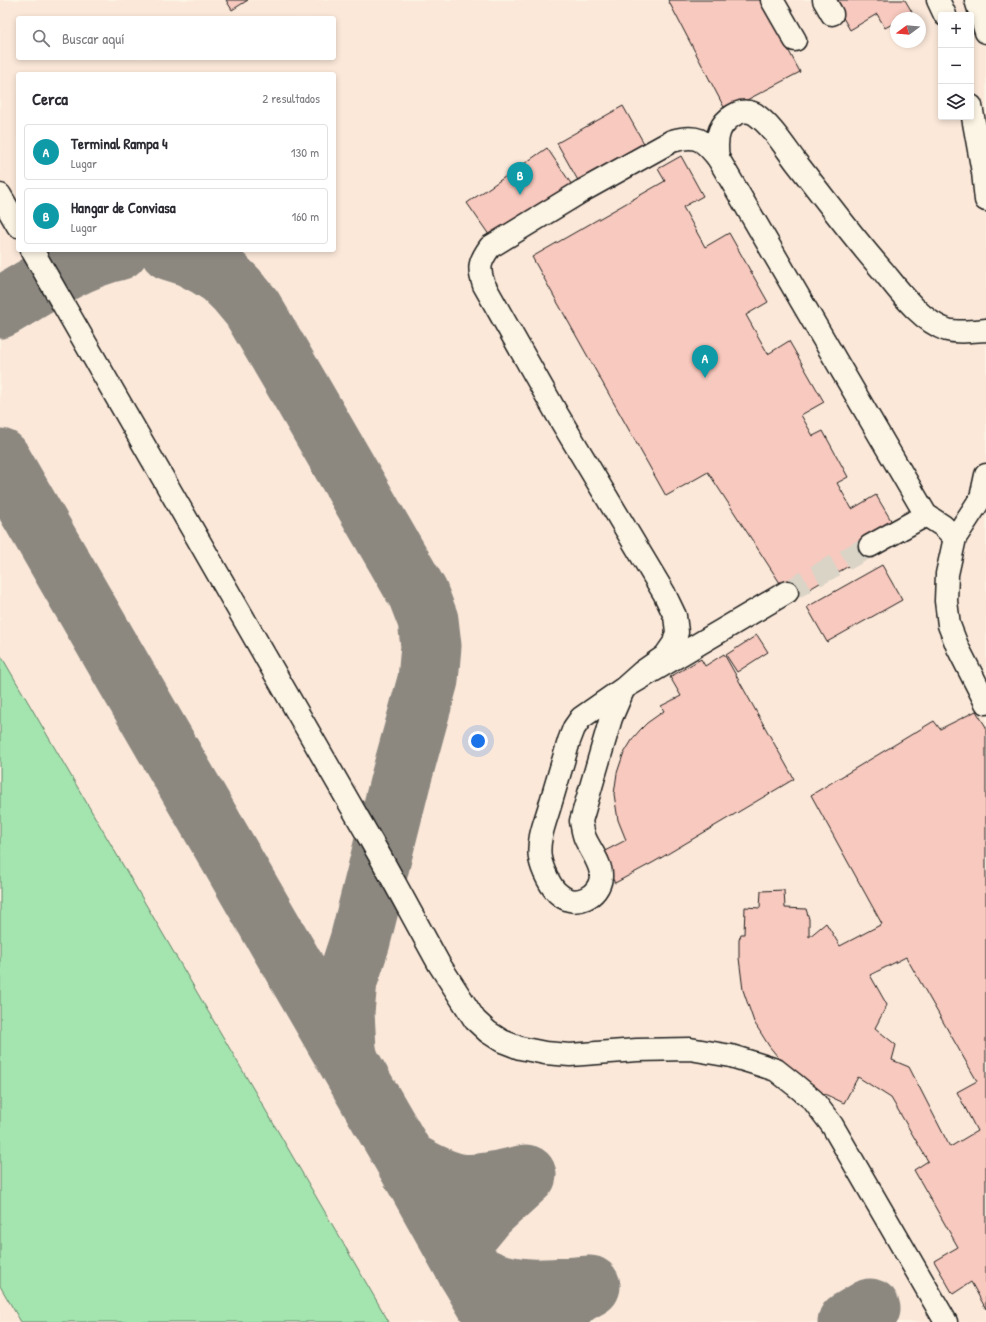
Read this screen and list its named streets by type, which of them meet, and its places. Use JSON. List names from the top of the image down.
{
  "north": "left",
  "page": {
    "map_buttons": ["+", "−"],
    "search": "Buscar aquí",
    "heading": ["Cerca", "2 resultados"],
    "list": [
      {
        "mark": "A",
        "name": "Terminal Rampa 4",
        "note": "Lugar",
        "value": "130 m"
      },
      {
        "mark": "B",
        "name": "Hangar de Conviasa",
        "note": "Lugar",
        "value": "160 m"
      }
    ],
    "pins": ["B", "A"]
  }
}
